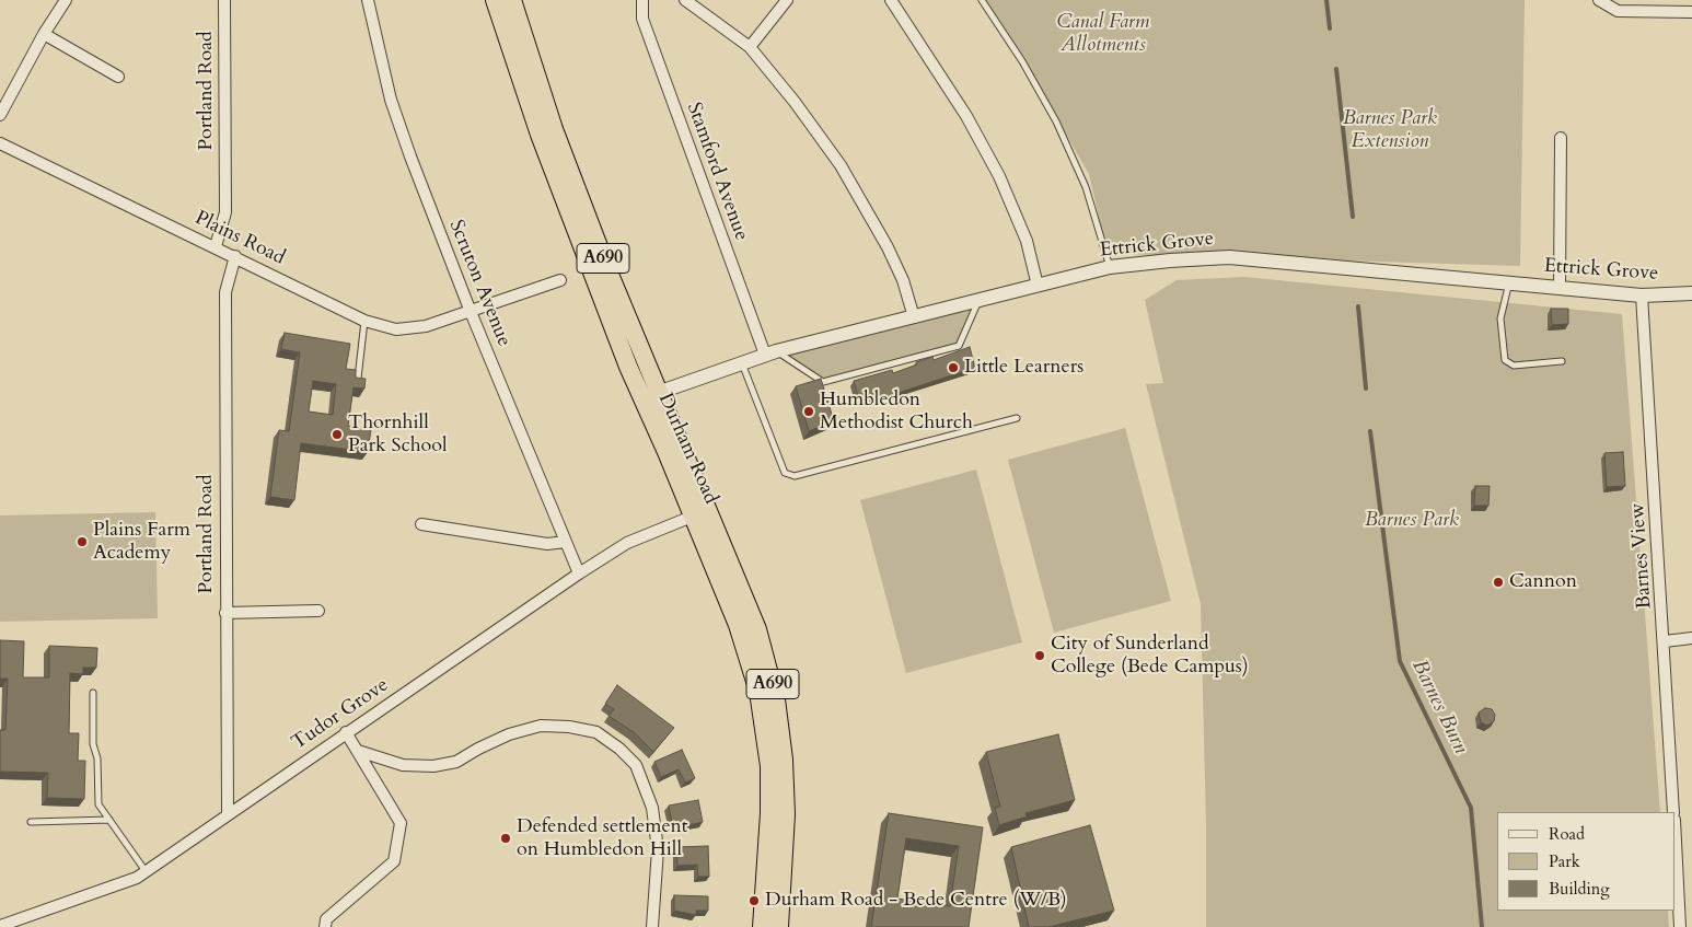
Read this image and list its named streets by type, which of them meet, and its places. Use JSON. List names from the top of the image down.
{
  "streets": {
    "highway": ["A690", "Durham Road"],
    "street": [
      "Portland Road",
      "Stamford Avenue",
      "Plains Road",
      "Ettrick Grove",
      "Scruton Avenue",
      "Barnes View",
      "Tudor Grove"
    ]
  },
  "crossings": [
    ["Portland Road", "Plains Road"],
    ["Portland Road", "Tudor Grove"],
    ["Stamford Avenue", "Ettrick Grove"],
    ["Plains Road", "Scruton Avenue"],
    ["Ettrick Grove", "Durham Road"],
    ["Ettrick Grove", "Barnes View"],
    ["Scruton Avenue", "Tudor Grove"],
    ["Durham Road", "Tudor Grove"]
  ],
  "water": ["Barnes Burn"],
  "parks": ["Canal Farm Allotments", "Barnes Park Extension", "Barnes Park"],
  "places": [
    "Little Learners",
    "Humbledon Methodist Church",
    "Thornhill Park School",
    "Plains Farm Academy",
    "Cannon",
    "City of Sunderland College (Bede Campus)",
    "Defended settlement on Humbledon Hill",
    "Durham Road - Bede Centre (W/B)"
  ],
  "legend": ["Road", "Park", "Building"]
}
